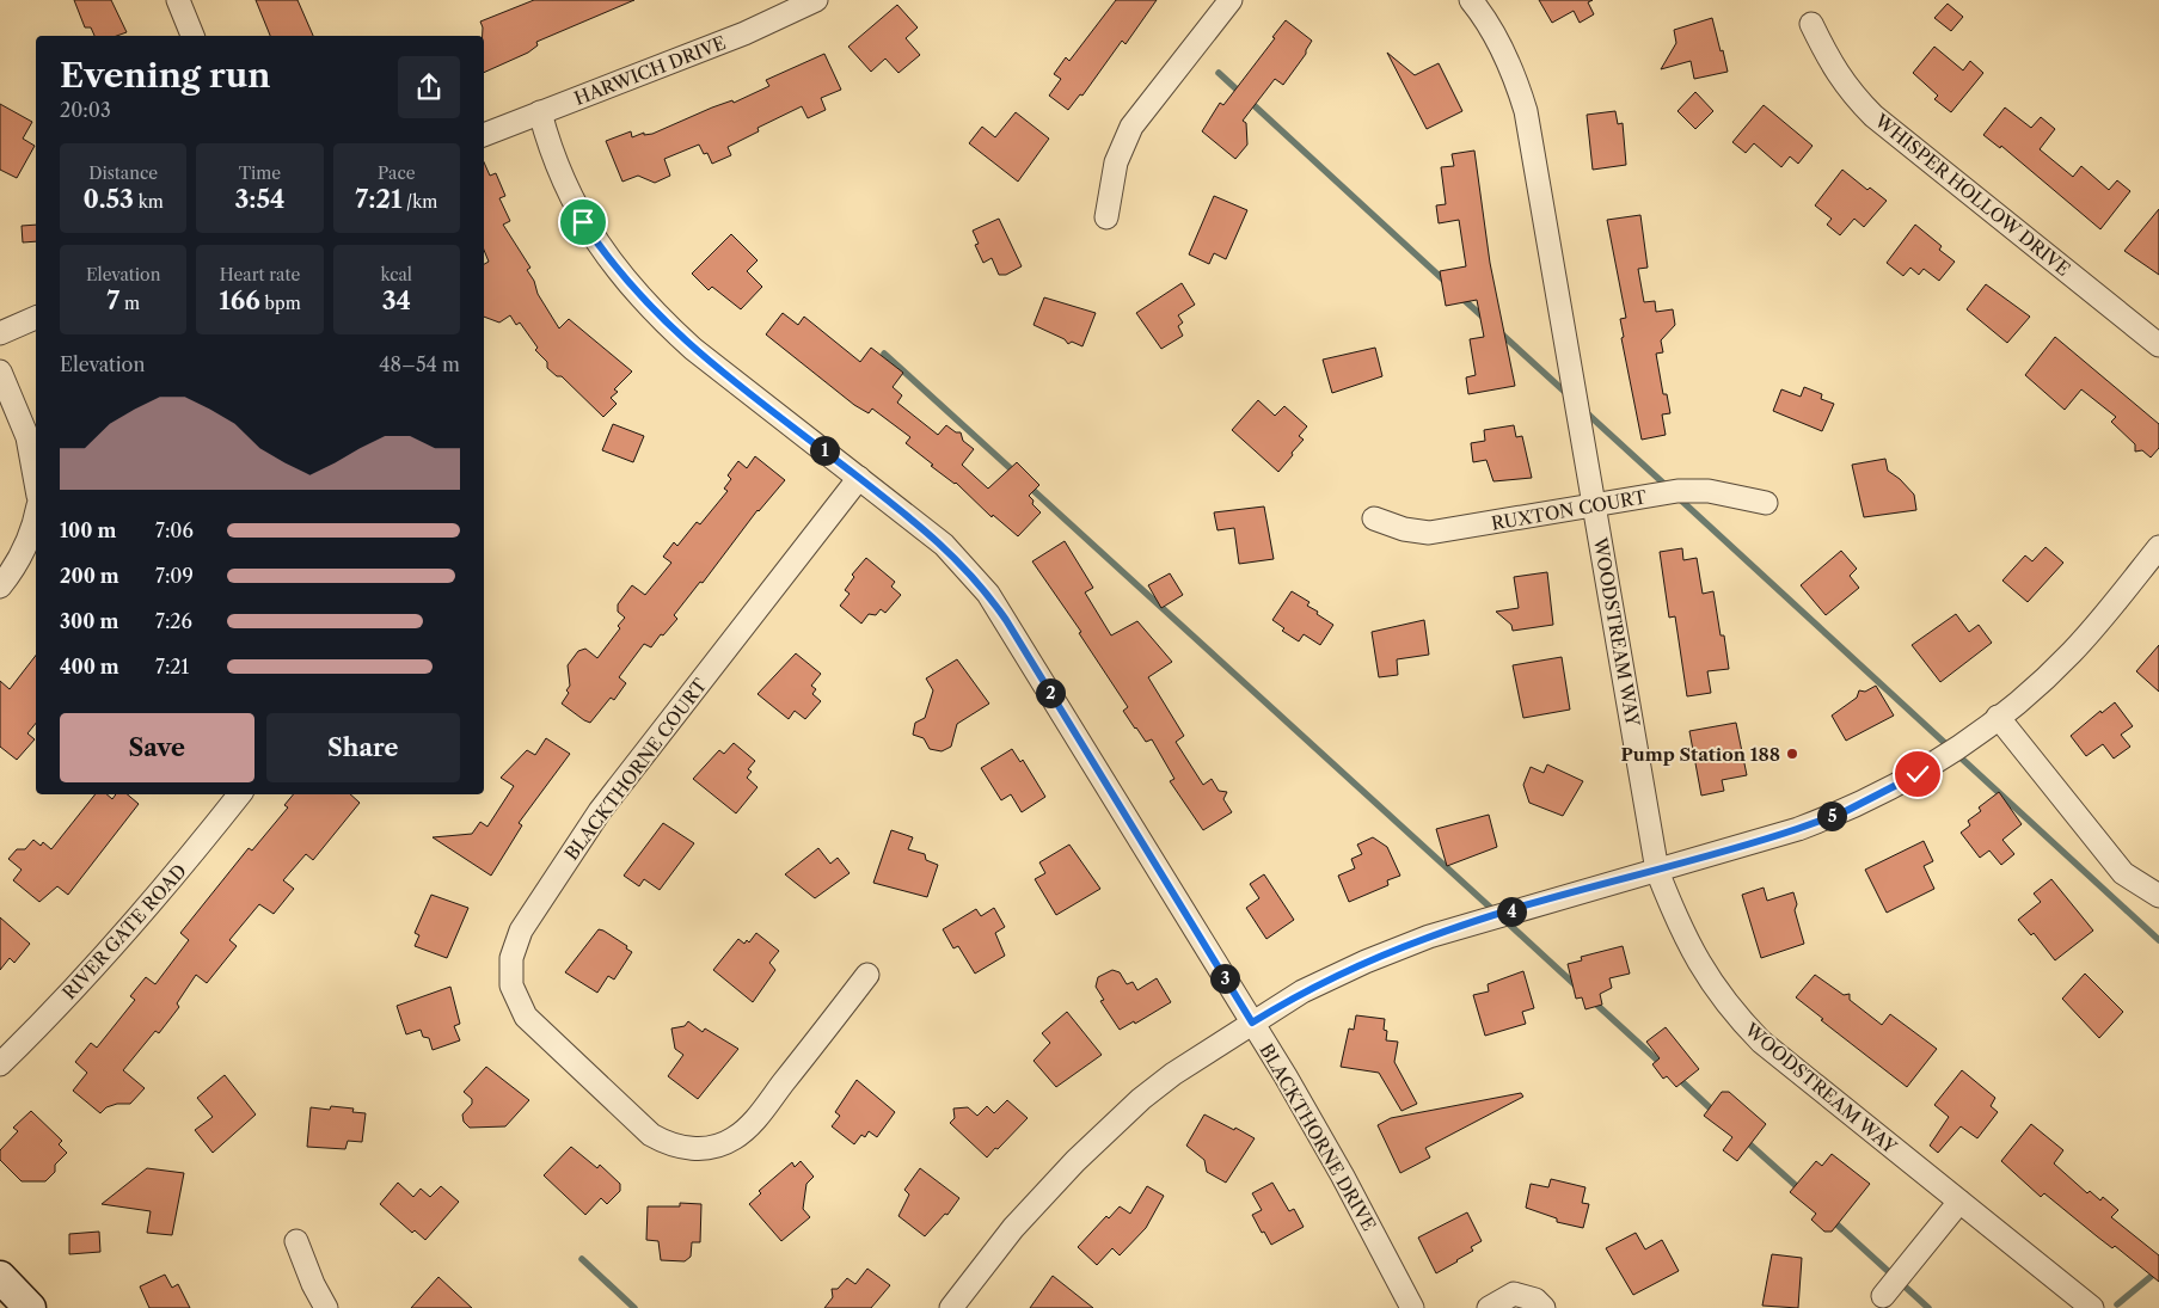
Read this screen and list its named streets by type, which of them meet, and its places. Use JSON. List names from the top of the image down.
{
  "streets": {
    "street": [
      "HARWICH DRIVE",
      "WHISPER HOLLOW DRIVE",
      "RUXTON COURT",
      "WOODSTREAM WAY",
      "BLACKTHORNE COURT",
      "RIVER GATE ROAD",
      "BLACKTHORNE DRIVE"
    ]
  },
  "crossings": [
    ["HARWICH DRIVE", "BLACKTHORNE DRIVE"],
    ["RUXTON COURT", "WOODSTREAM WAY"],
    ["BLACKTHORNE COURT", "BLACKTHORNE DRIVE"]
  ],
  "places": ["Pump Station 188"],
  "page": {
    "heading": ["Evening run", "20:03"],
    "stats": [
      ["Distance", "0.53 km"],
      ["Time", "3:54"],
      ["Pace", "7:21 /km"],
      ["Elevation", "7 m"],
      ["Heart rate", "166 bpm"],
      ["kcal", "34"]
    ],
    "chart": ["Elevation", "48–54 m"],
    "pins": [
      "1",
      "2",
      "5",
      "4",
      "3"
    ],
    "list": [
      {
        "name": "100 m",
        "note": "7:06"
      },
      {
        "name": "200 m",
        "note": "7:09"
      },
      {
        "name": "300 m",
        "note": "7:26"
      },
      {
        "name": "400 m",
        "note": "7:21"
      }
    ],
    "buttons": ["Save", "Share"]
  }
}
